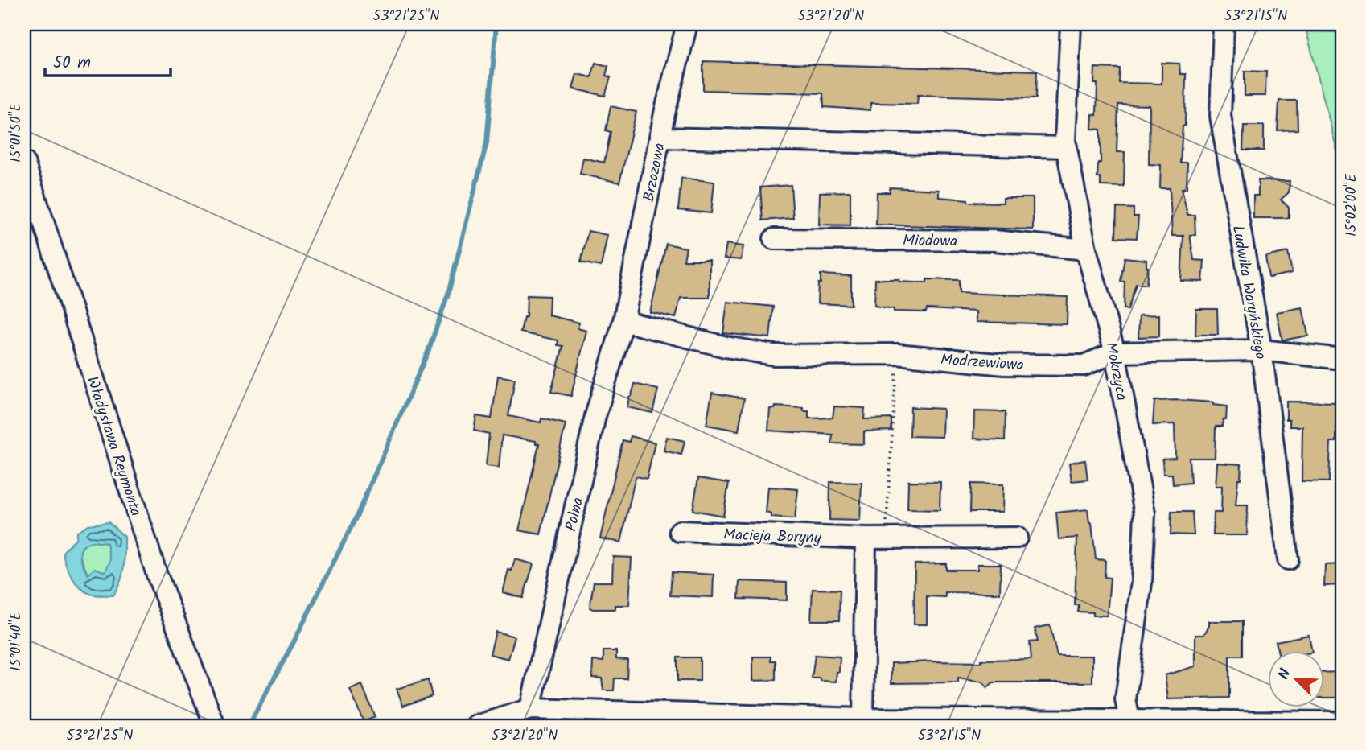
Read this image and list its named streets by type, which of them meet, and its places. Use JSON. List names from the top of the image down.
{
  "streets": {
    "street": [
      "Brzozowa",
      "Miodowa",
      "Ludwika Waryńskiego",
      "Modrzewiowa",
      "Mokrzyca",
      "Władysława Reymonta",
      "Polna",
      "Macieja Boryny"
    ]
  },
  "crossings": [
    ["Brzozowa", "Modrzewiowa"],
    ["Brzozowa", "Polna"],
    ["Miodowa", "Mokrzyca"],
    ["Ludwika Waryńskiego", "Modrzewiowa"],
    ["Modrzewiowa", "Mokrzyca"],
    ["Modrzewiowa", "Polna"]
  ],
  "scale_bar": "50 m",
  "north": "top left",
  "coordinates": [
    "53°21'25\"N",
    "53°21'20\"N",
    "53°21'15\"N",
    "15°01'50\"E",
    "15°02'00\"E",
    "15°01'40\"E"
  ]
}
